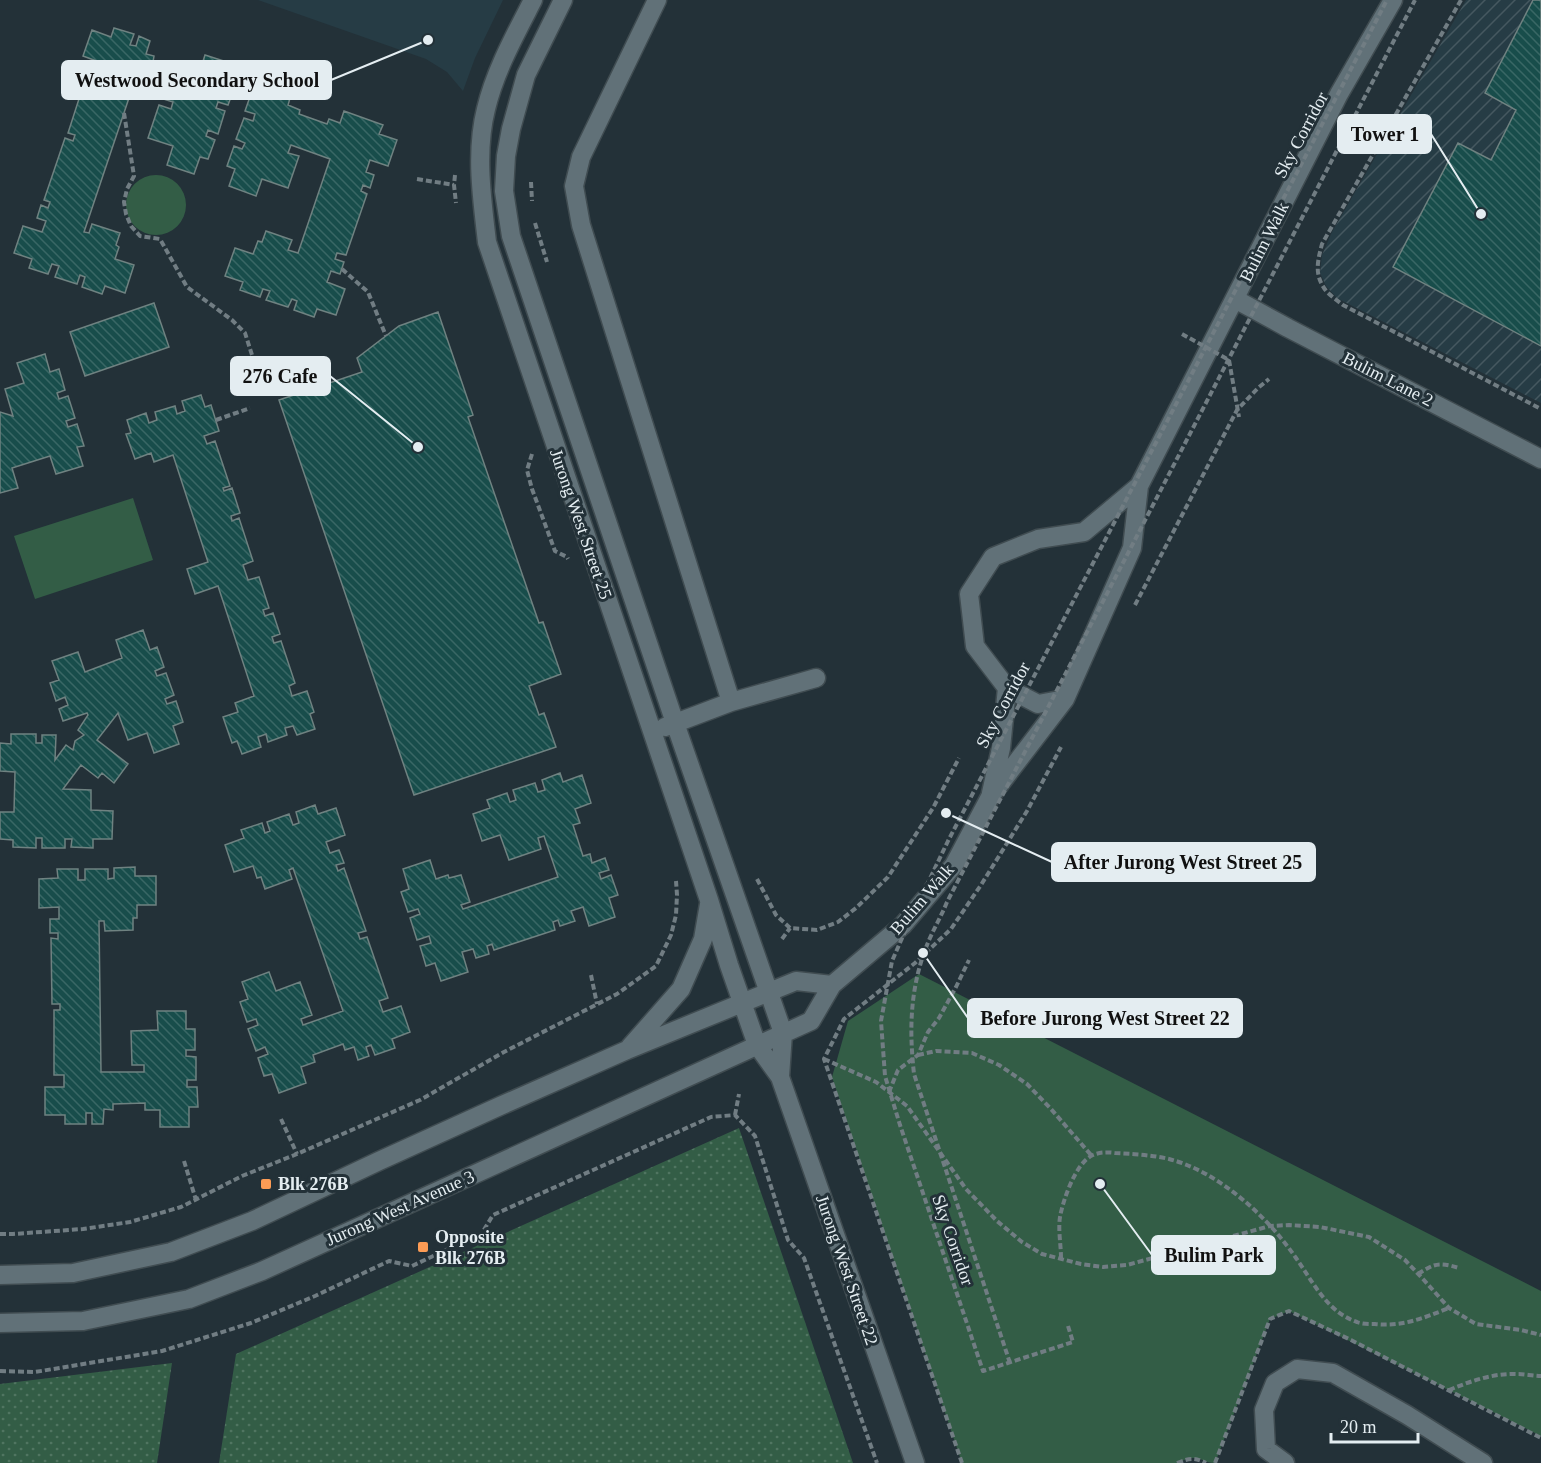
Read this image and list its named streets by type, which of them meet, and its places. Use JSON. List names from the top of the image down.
{
  "streets": {
    "street": [
      "Bulim Walk",
      "Bulim Lane 2",
      "Jurong West Street 25",
      "Jurong West Avenue 3",
      "Jurong West Street 22"
    ],
    "path": ["Sky Corridor"]
  },
  "crossings": [
    ["Bulim Walk", "Bulim Lane 2"],
    ["Bulim Walk", "Jurong West Street 25"],
    ["Bulim Walk", "Jurong West Avenue 3"],
    ["Bulim Walk", "Jurong West Street 22"],
    ["Jurong West Street 25", "Jurong West Avenue 3"],
    ["Jurong West Street 25", "Jurong West Street 22"],
    ["Jurong West Avenue 3", "Jurong West Street 22"]
  ],
  "places": {
    "other": [
      "Westwood Secondary School",
      "Tower 1",
      "276 Cafe",
      "After Jurong West Street 25",
      "Before Jurong West Street 22",
      "Bulim Park"
    ],
    "transit": ["Blk 276B", "Opposite Blk 276B"]
  },
  "scale_bar": "20 m"
}
